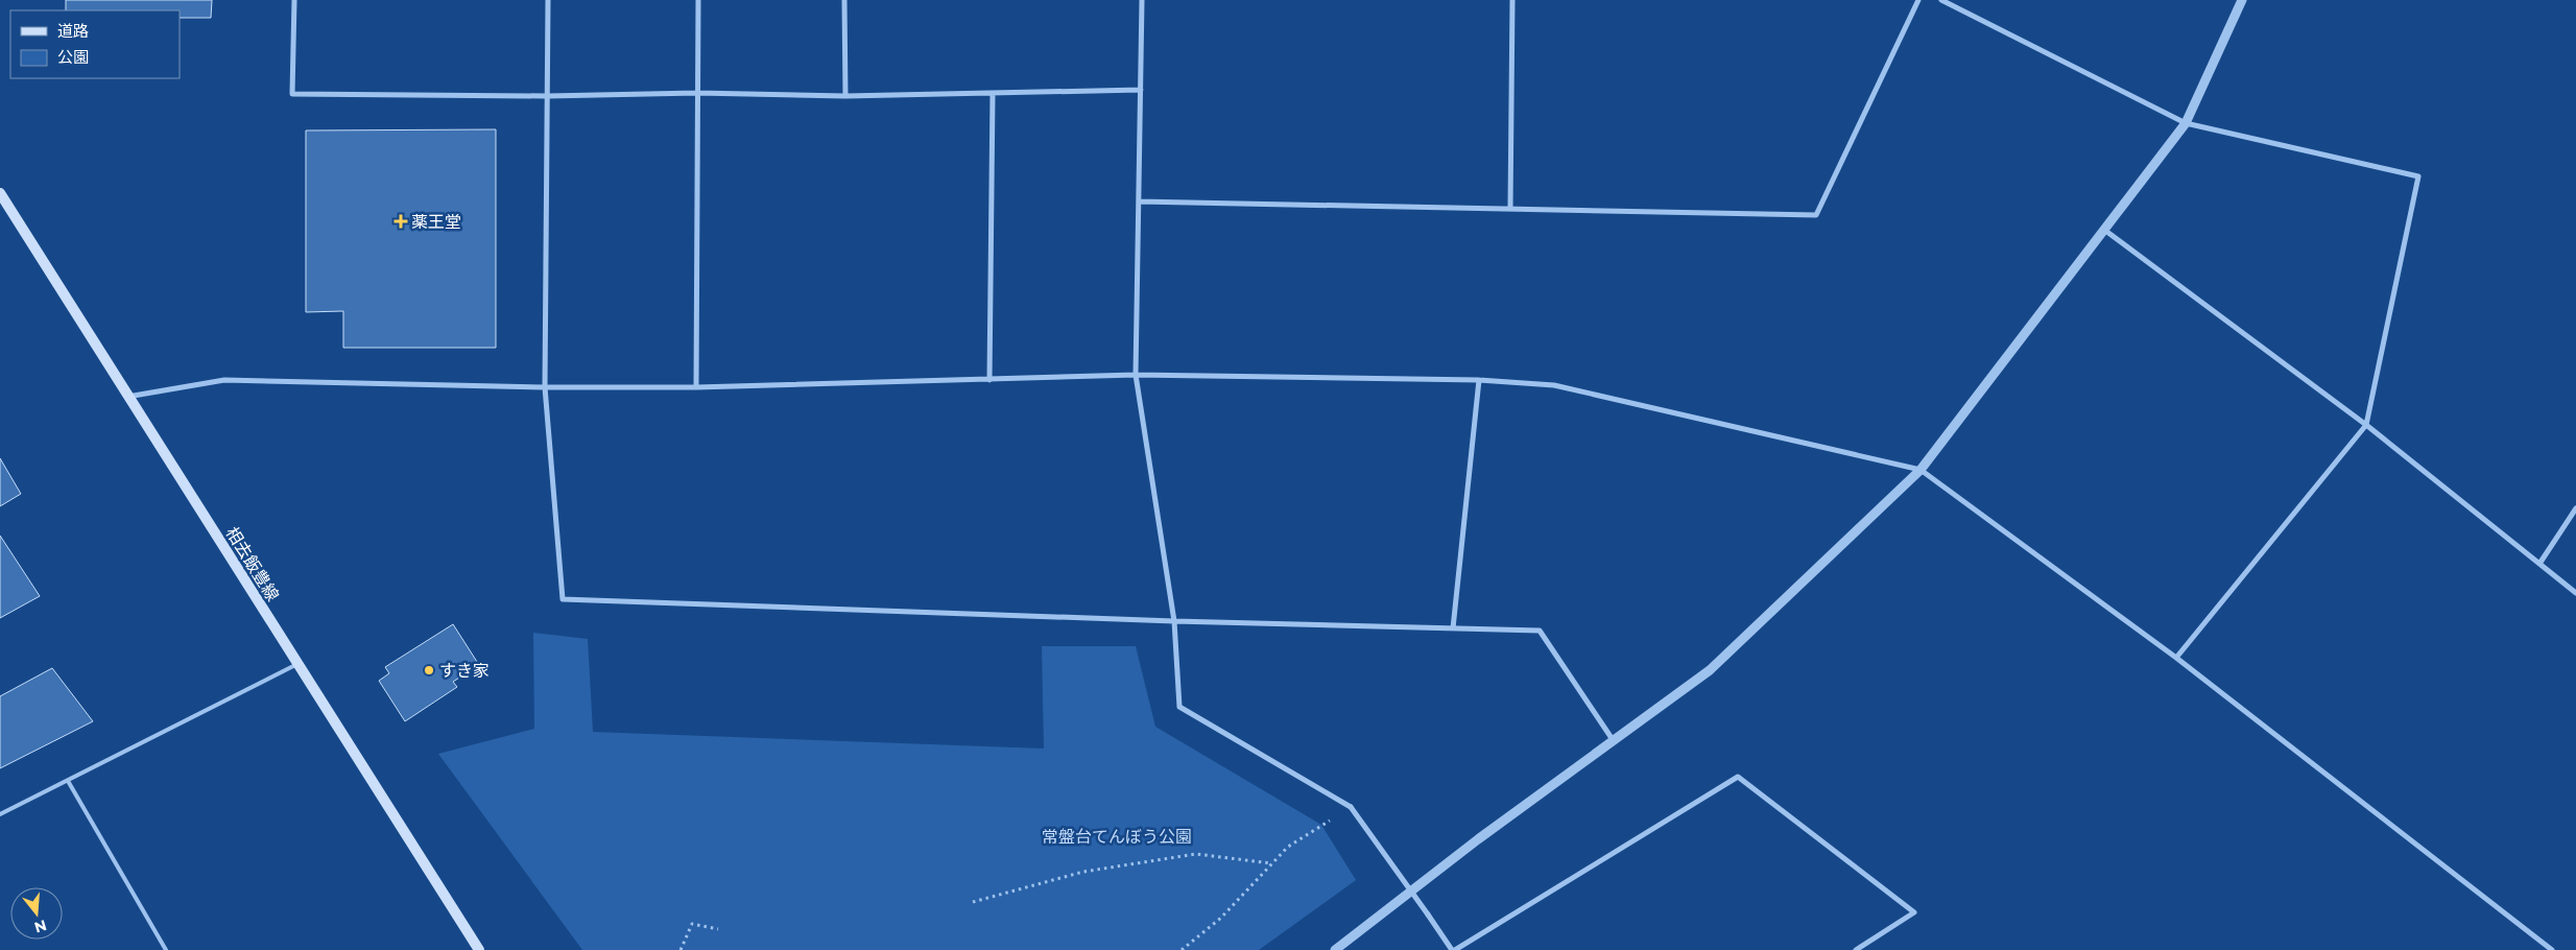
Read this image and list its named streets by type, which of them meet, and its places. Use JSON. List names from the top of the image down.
{
  "streets": {
    "main road": ["相去飯豊線"]
  },
  "parks": ["常盤台てんぼう公園"],
  "places": {
    "health": ["薬王堂"],
    "other": ["すき家"]
  },
  "legend": ["道路", "公園"],
  "north": "bottom"
}
